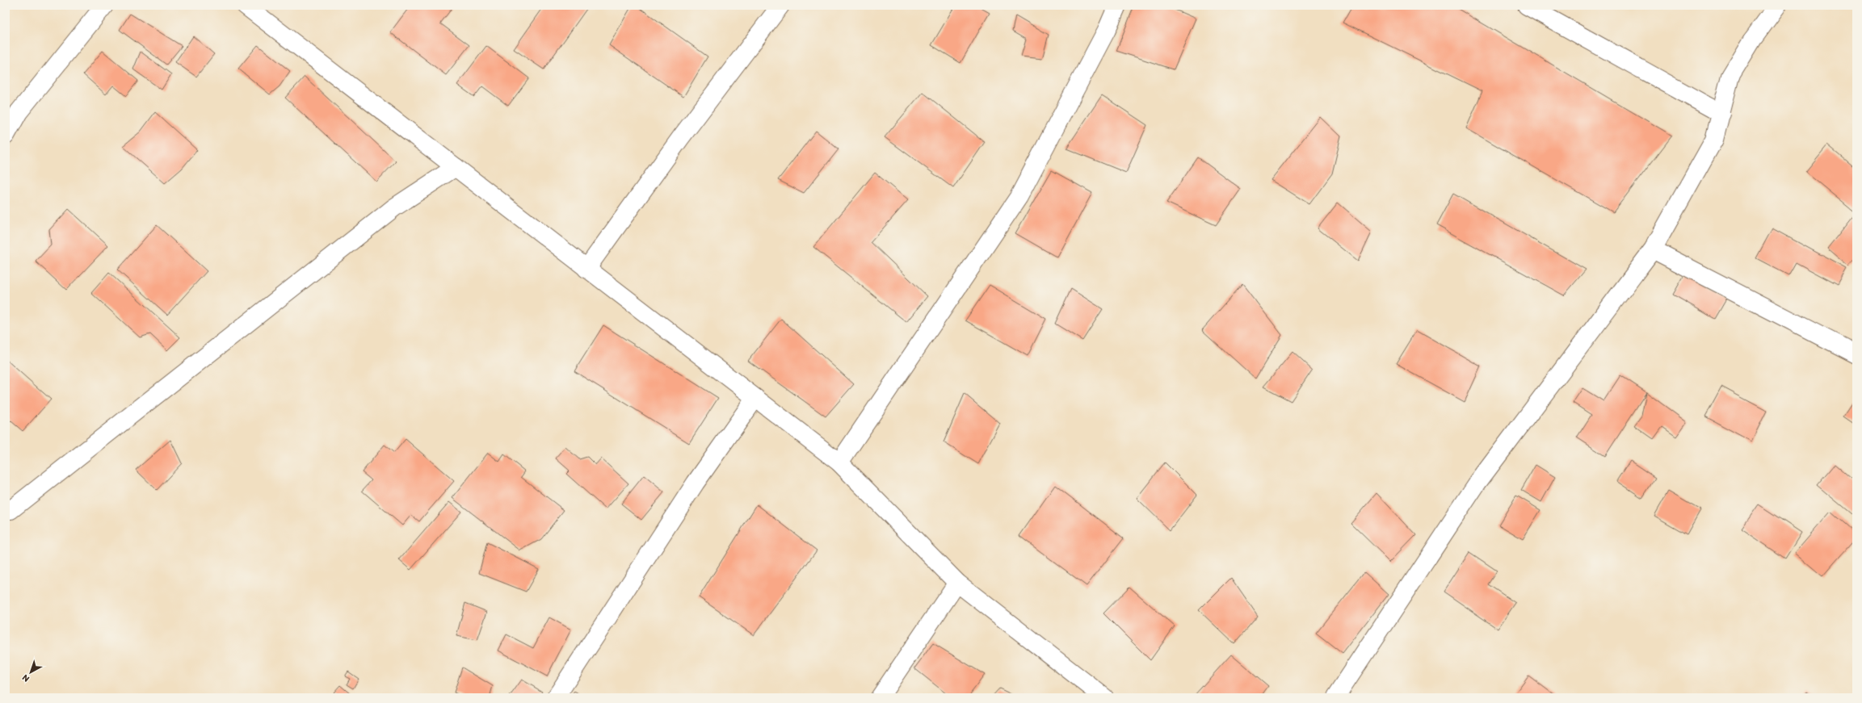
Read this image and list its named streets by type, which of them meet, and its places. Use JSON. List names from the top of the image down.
{
  "north": "bottom left"
}
